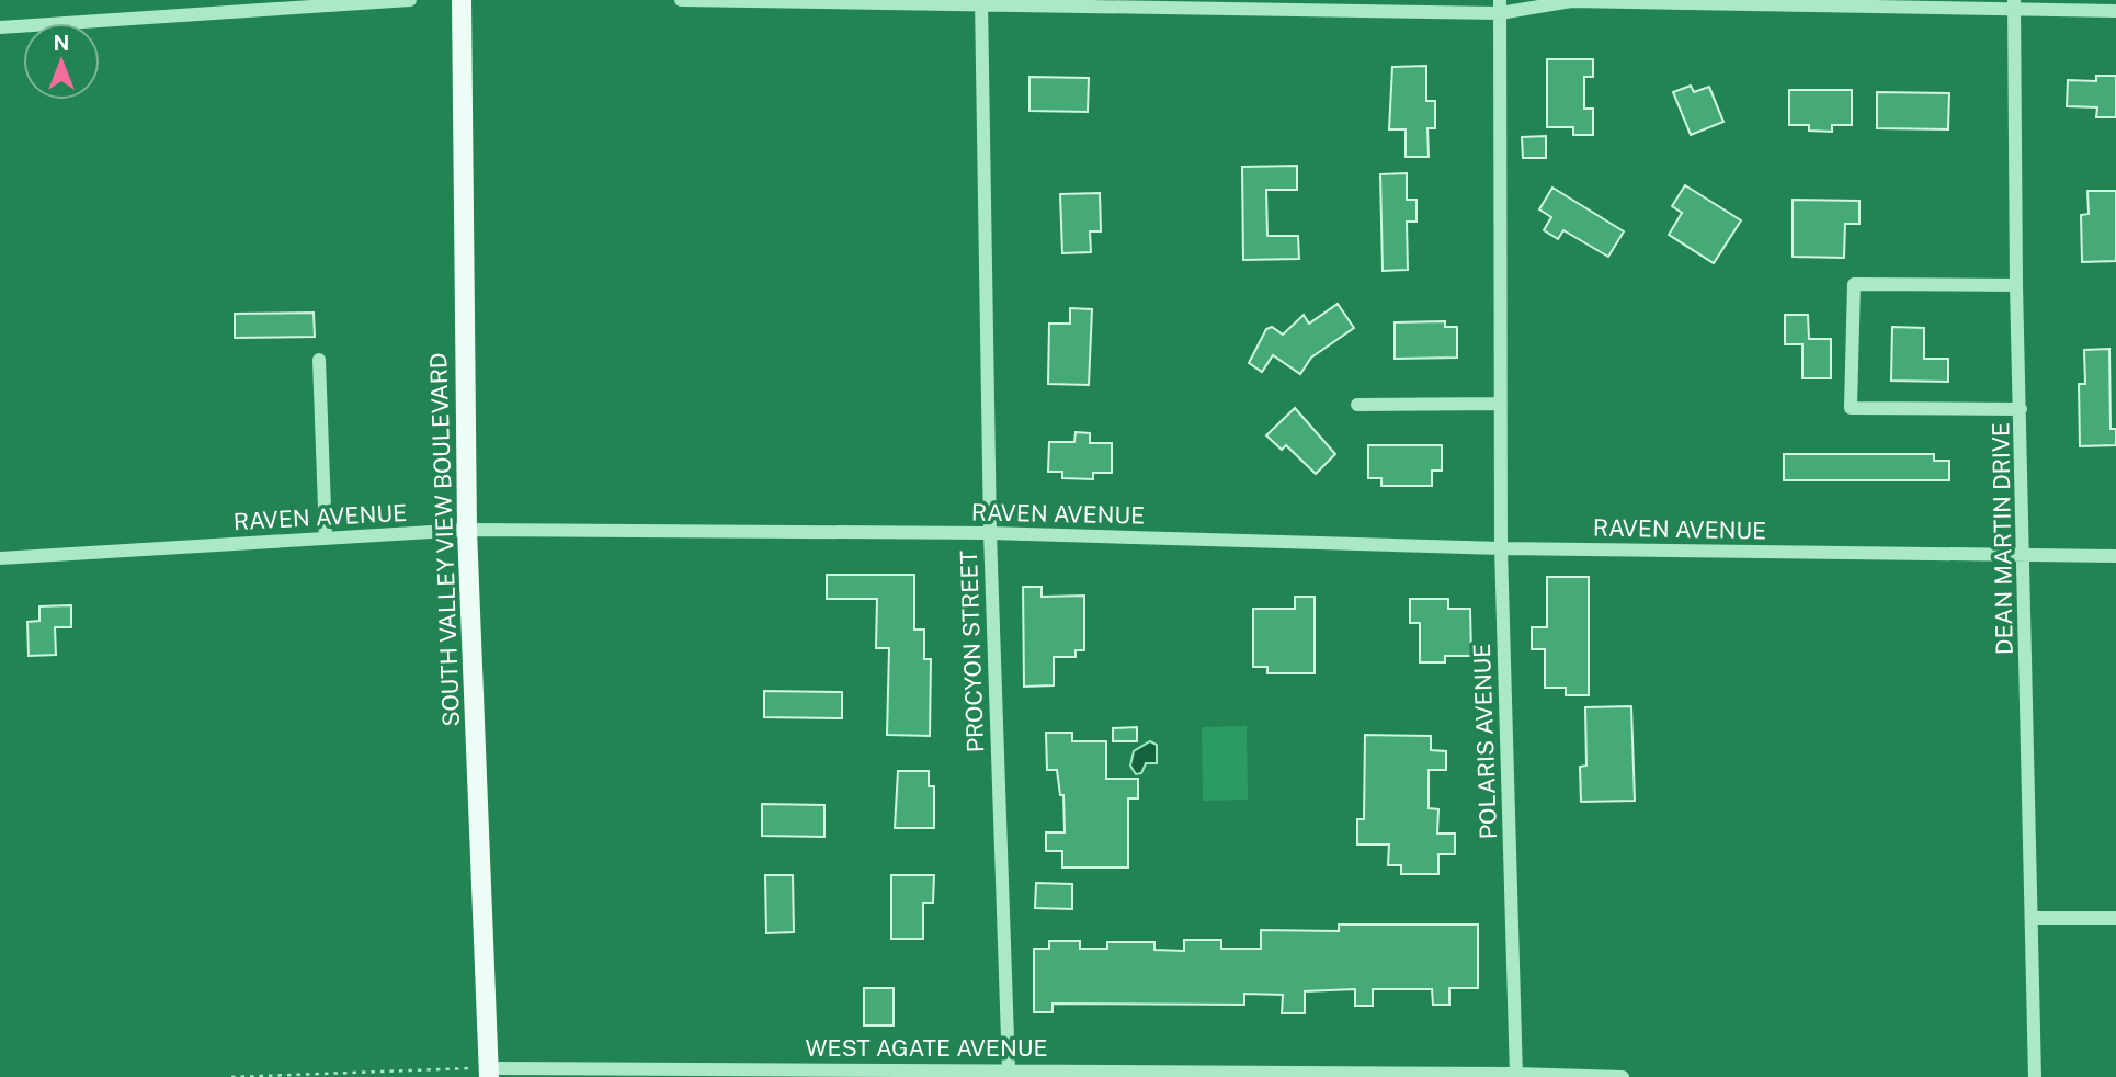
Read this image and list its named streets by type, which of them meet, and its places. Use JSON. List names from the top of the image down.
{
  "streets": {
    "main road": ["SOUTH VALLEY VIEW BOULEVARD"],
    "street": [
      "RAVEN AVENUE",
      "DEAN MARTIN DRIVE",
      "PROCYON STREET",
      "POLARIS AVENUE",
      "WEST AGATE AVENUE"
    ]
  },
  "crossings": [
    ["RAVEN AVENUE", "DEAN MARTIN DRIVE"],
    ["RAVEN AVENUE", "SOUTH VALLEY VIEW BOULEVARD"],
    ["RAVEN AVENUE", "PROCYON STREET"],
    ["RAVEN AVENUE", "POLARIS AVENUE"],
    ["SOUTH VALLEY VIEW BOULEVARD", "WEST AGATE AVENUE"],
    ["PROCYON STREET", "WEST AGATE AVENUE"],
    ["POLARIS AVENUE", "WEST AGATE AVENUE"]
  ],
  "north": "top"
}
